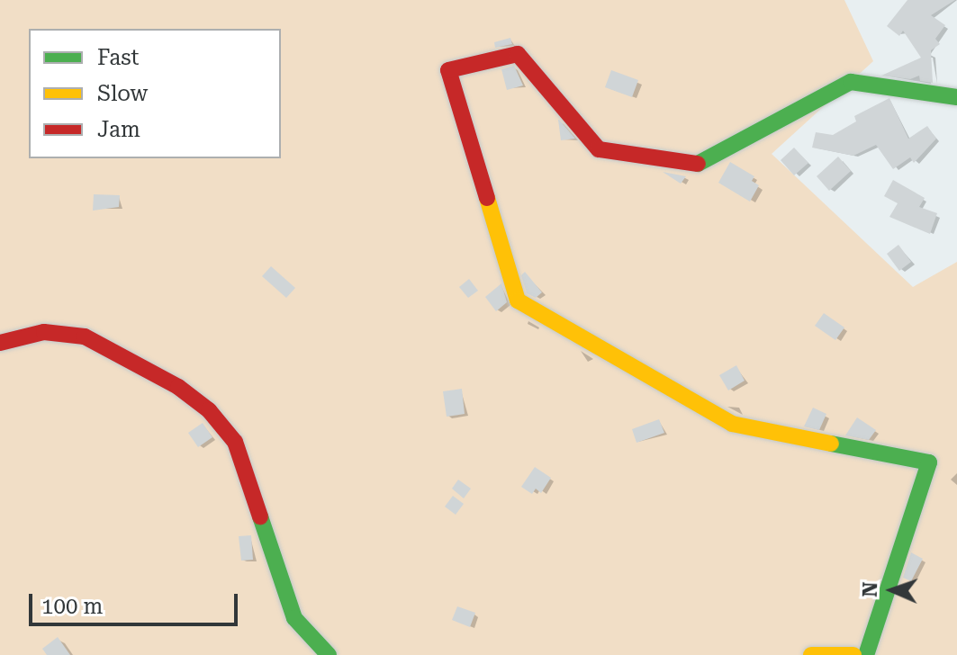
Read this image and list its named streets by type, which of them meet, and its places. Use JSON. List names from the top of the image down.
{
  "legend": ["Fast", "Slow", "Jam"],
  "scale_bar": "100 m",
  "north": "left"
}
